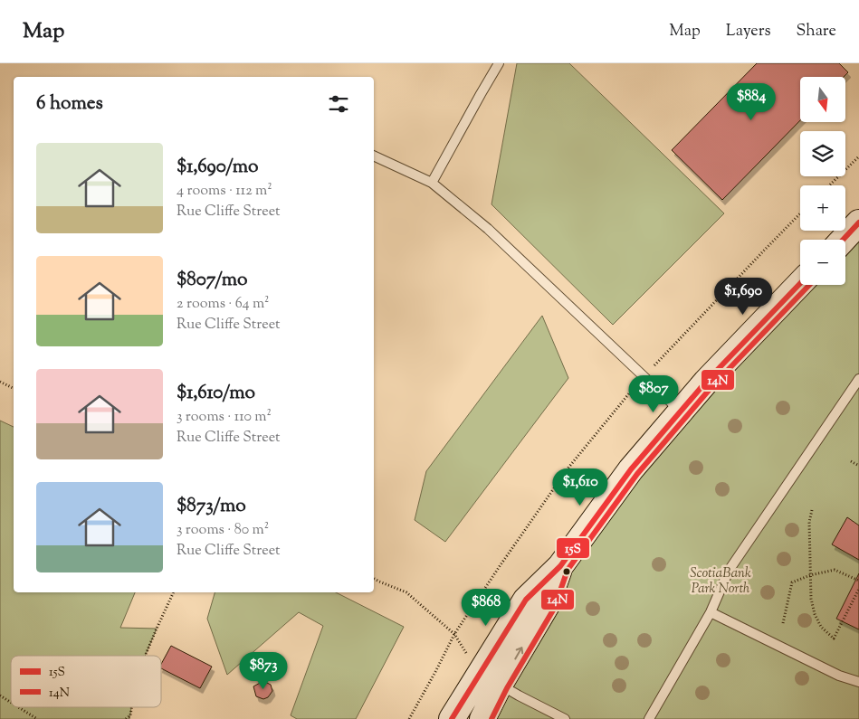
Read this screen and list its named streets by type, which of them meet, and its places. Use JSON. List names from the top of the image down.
{
  "parks": ["ScotiaBank Park North"],
  "lines": ["transit line 15S", "transit line 14N"],
  "legend": ["15S", "14N"],
  "north": "bottom",
  "page": {
    "header": "Map",
    "nav": ["Map", "Layers", "Share"],
    "map_buttons": ["+", "−"],
    "heading": "6 homes",
    "price": [
      "$884",
      "$1,690",
      "$807",
      "$1,610",
      "$868",
      "$873"
    ],
    "list": [
      {
        "name": "$1,690/mo",
        "note": "4 rooms · 112 m² · Rue Cliffe Street"
      },
      {
        "name": "$807/mo",
        "note": "2 rooms · 64 m² · Rue Cliffe Street"
      },
      {
        "name": "$1,610/mo",
        "note": "3 rooms · 110 m² · Rue Cliffe Street"
      },
      {
        "name": "$873/mo",
        "note": "3 rooms · 80 m² · Rue Cliffe Street"
      }
    ]
  }
}
